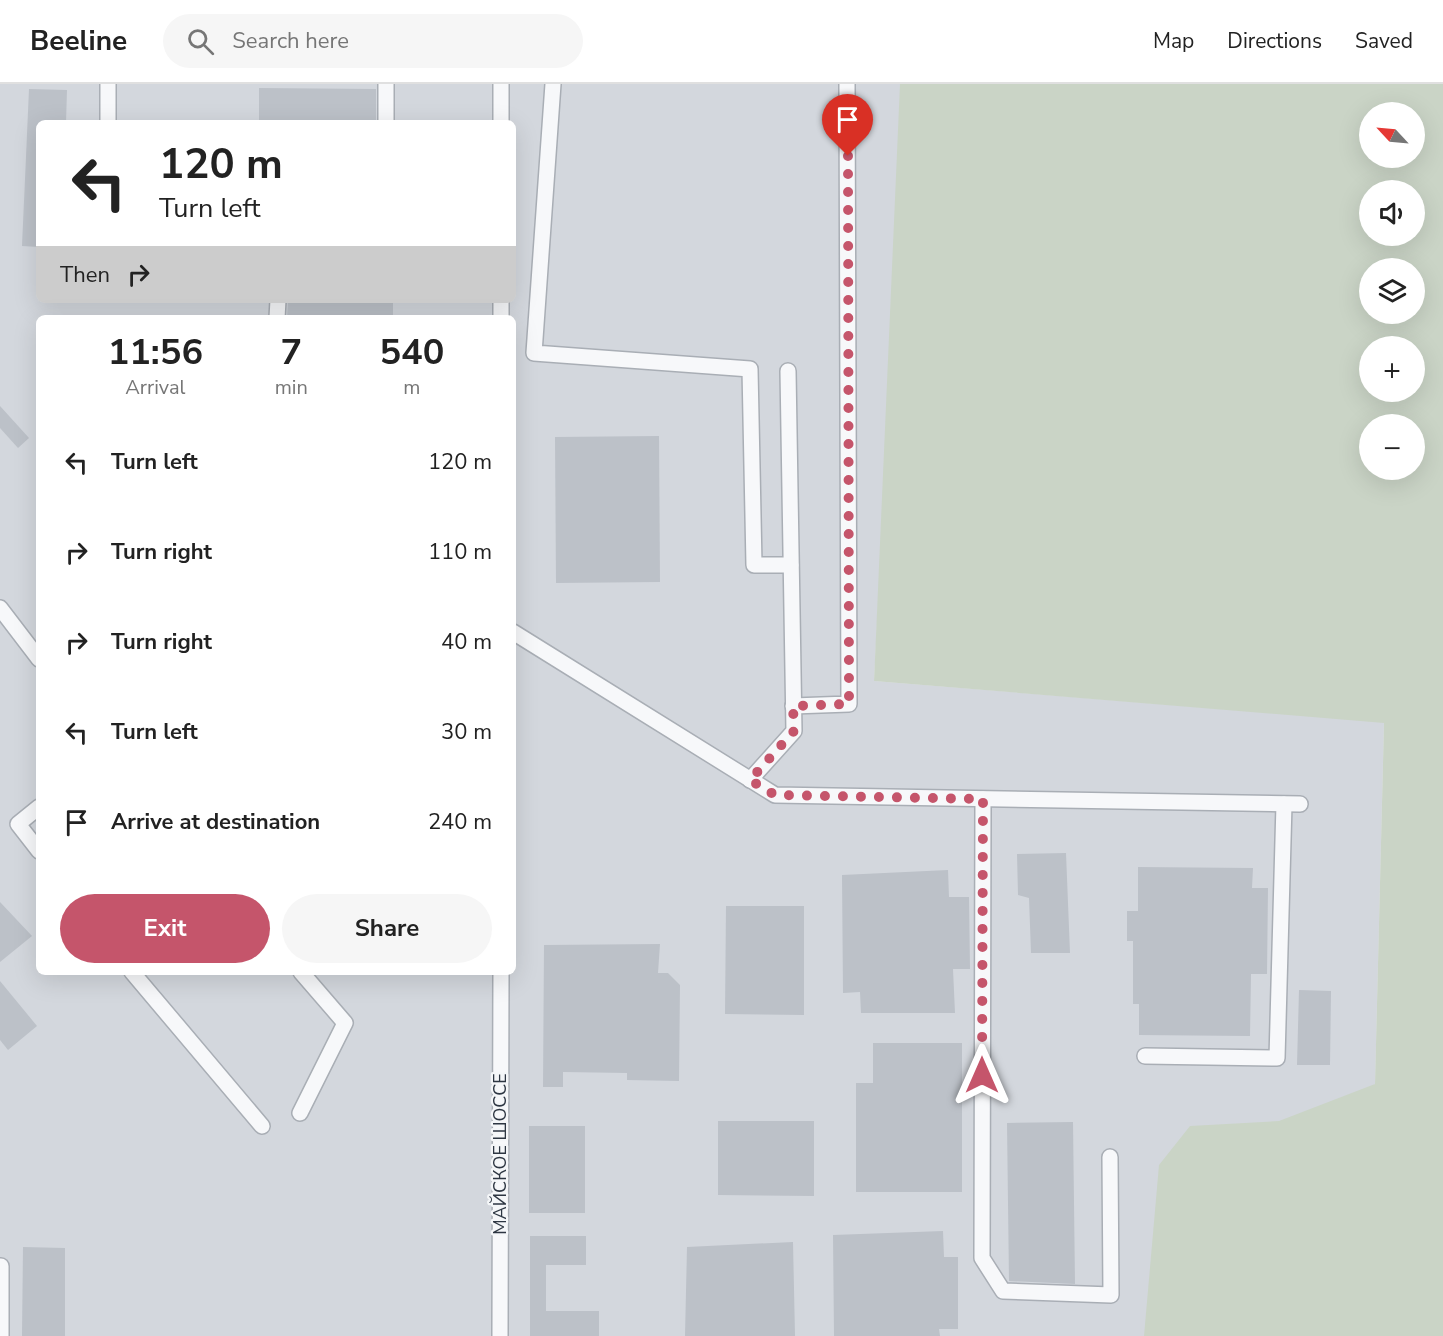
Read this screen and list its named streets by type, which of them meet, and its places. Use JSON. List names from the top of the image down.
{
  "streets": {
    "street": ["МАЙСКОЕ ШОССЕ"]
  },
  "north": "top left",
  "page": {
    "header": "Beeline",
    "search": "Search here",
    "nav": ["Map", "Directions", "Saved"],
    "map_buttons": ["+", "−"],
    "turn": ["120 m", "Turn left"],
    "then": "Then",
    "eta": [
      "11:56",
      "Arrival",
      "7",
      "min",
      "540",
      "m"
    ],
    "list": [
      {
        "name": "Turn left",
        "value": "120 m"
      },
      {
        "name": "Turn right",
        "value": "110 m"
      },
      {
        "name": "Turn right",
        "value": "40 m"
      },
      {
        "name": "Turn left",
        "value": "30 m"
      },
      {
        "name": "Arrive at destination",
        "value": "240 m"
      }
    ],
    "buttons": ["Exit", "Share"]
  }
}
